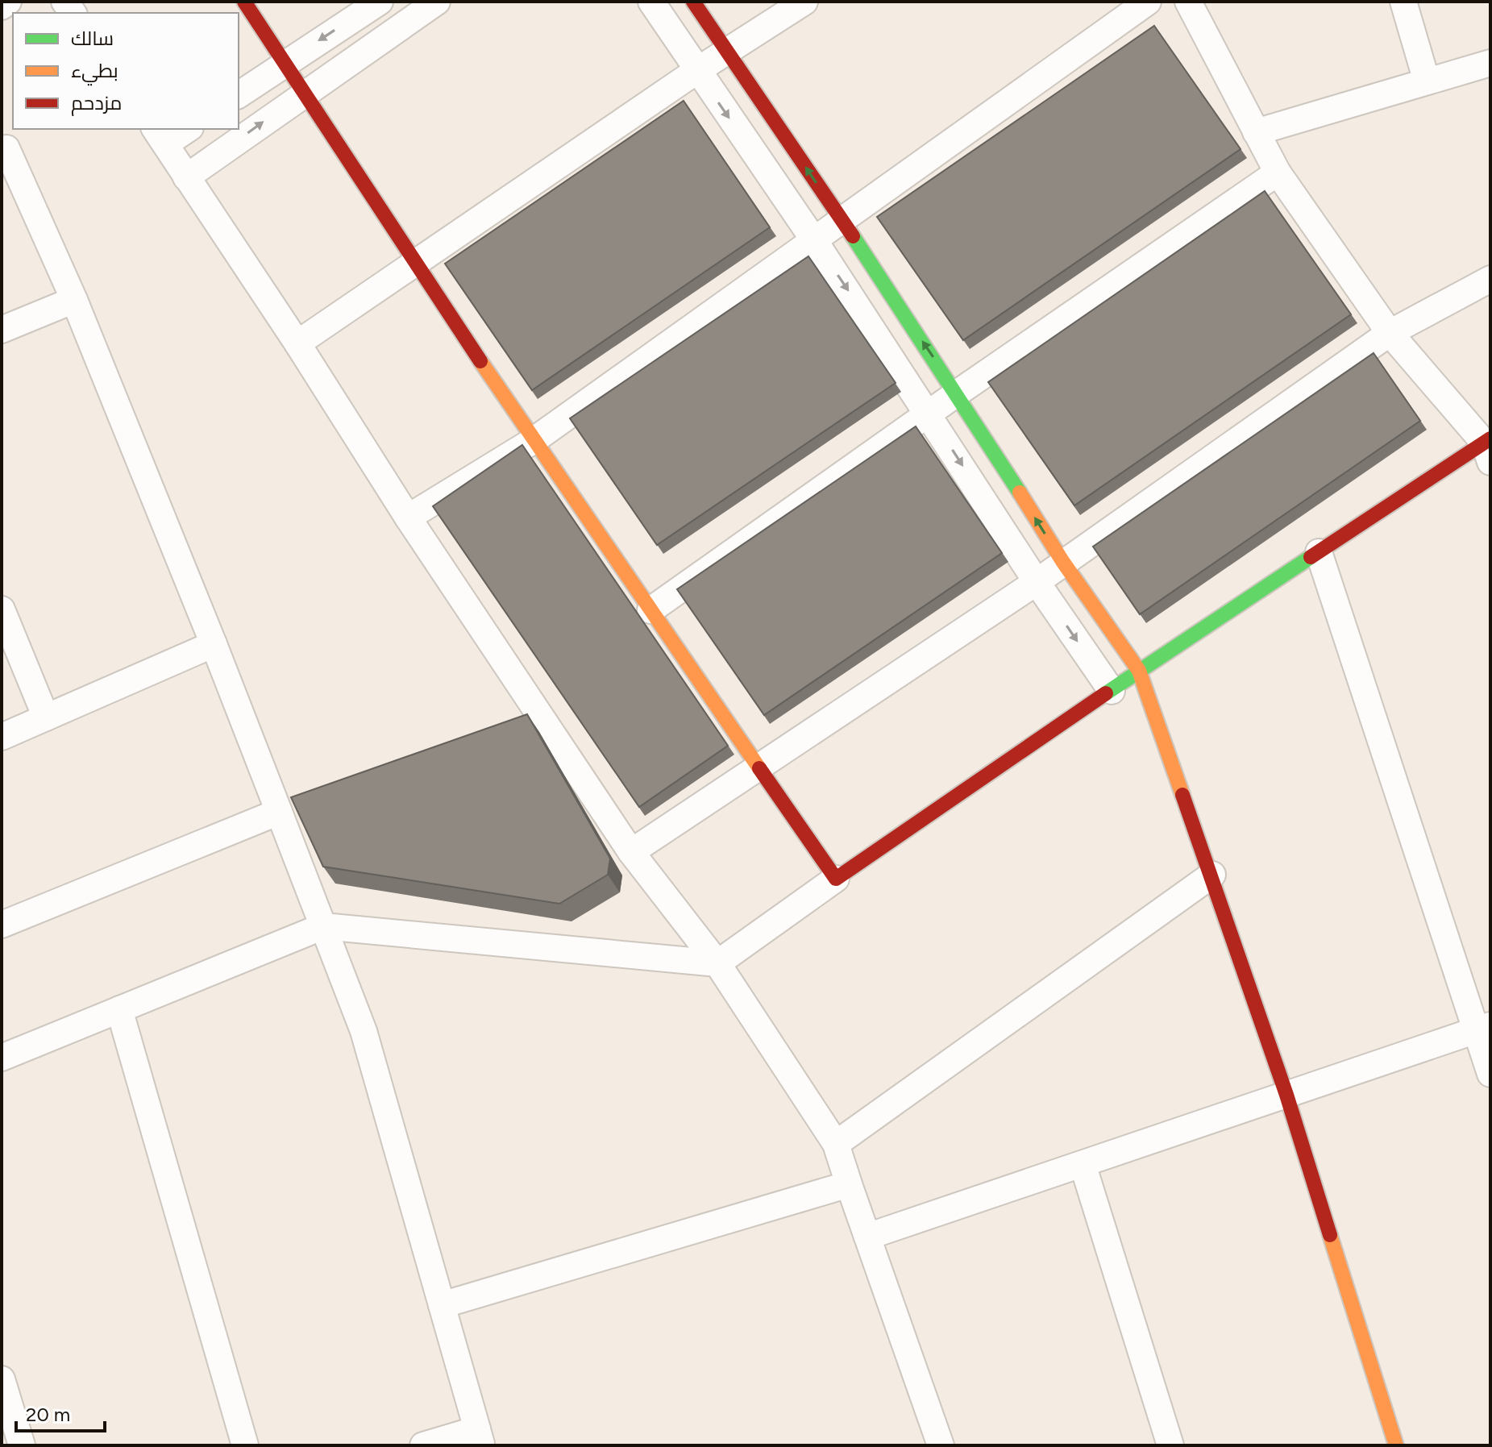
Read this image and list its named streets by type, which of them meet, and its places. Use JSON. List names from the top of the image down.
{
  "legend": ["سالك", "بطيء", "مزدحم"],
  "scale_bar": "20 m"
}
